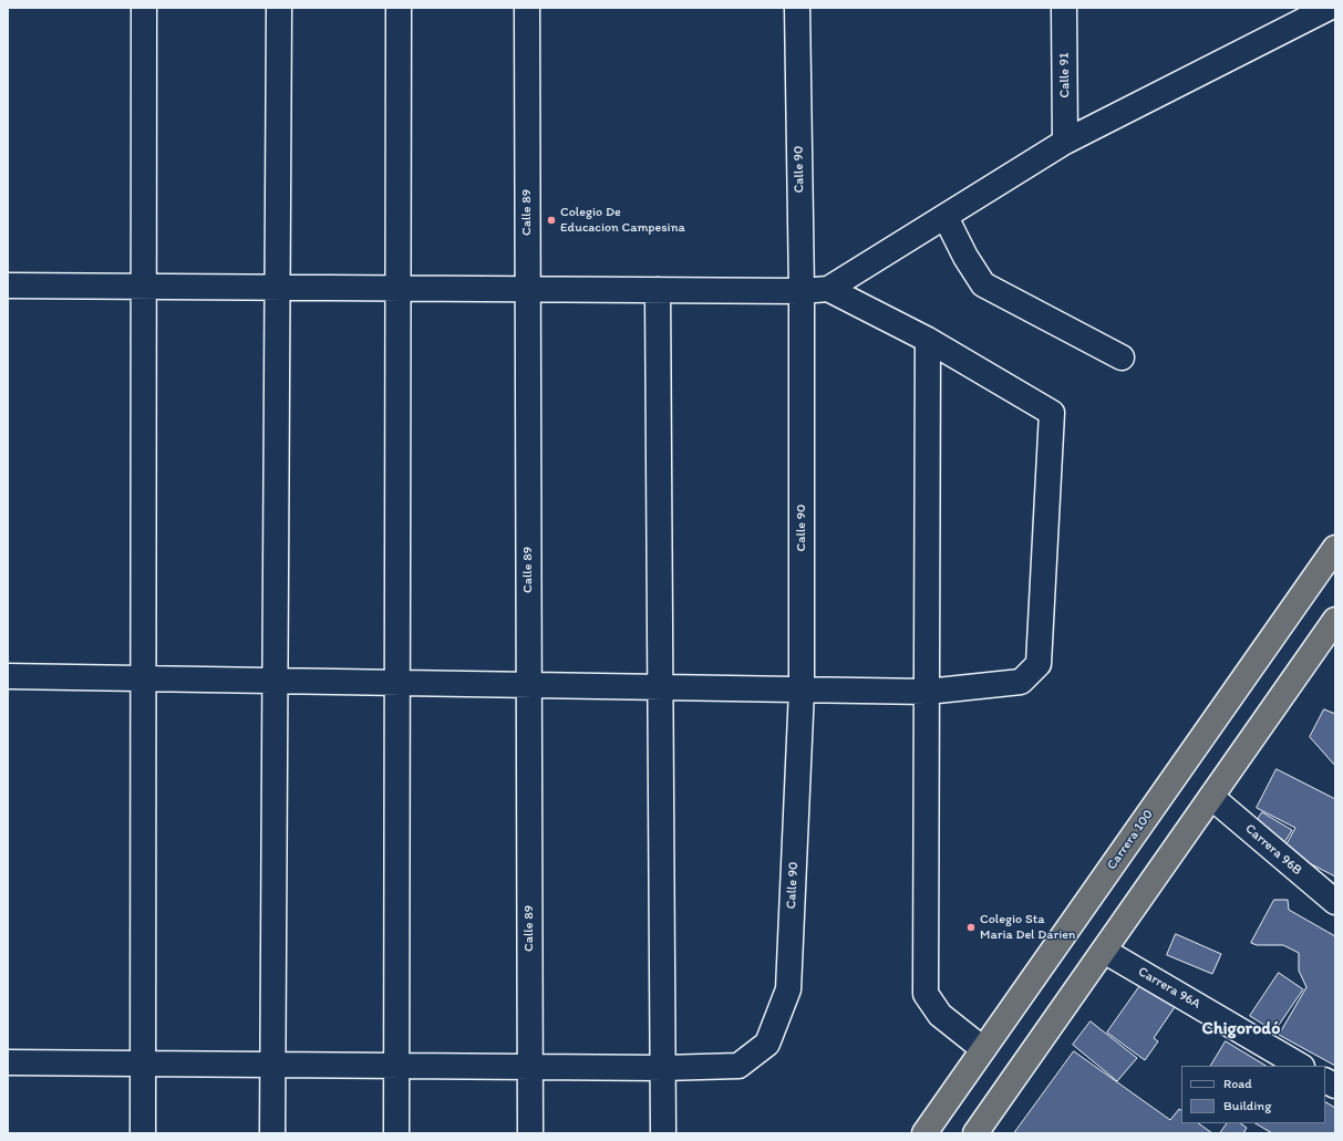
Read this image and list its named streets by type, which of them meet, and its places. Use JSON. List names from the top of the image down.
{
  "streets": {
    "highway": ["Carrera 100"],
    "street": [
      "Calle 91",
      "Calle 90",
      "Calle 89",
      "Carrera 96B",
      "Carrera 96A"
    ]
  },
  "districts": ["Chigorodó"],
  "places": ["Colegio De Educacion Campesina", "Colegio Sta Maria Del Darien"],
  "legend": ["Road", "Building"]
}
